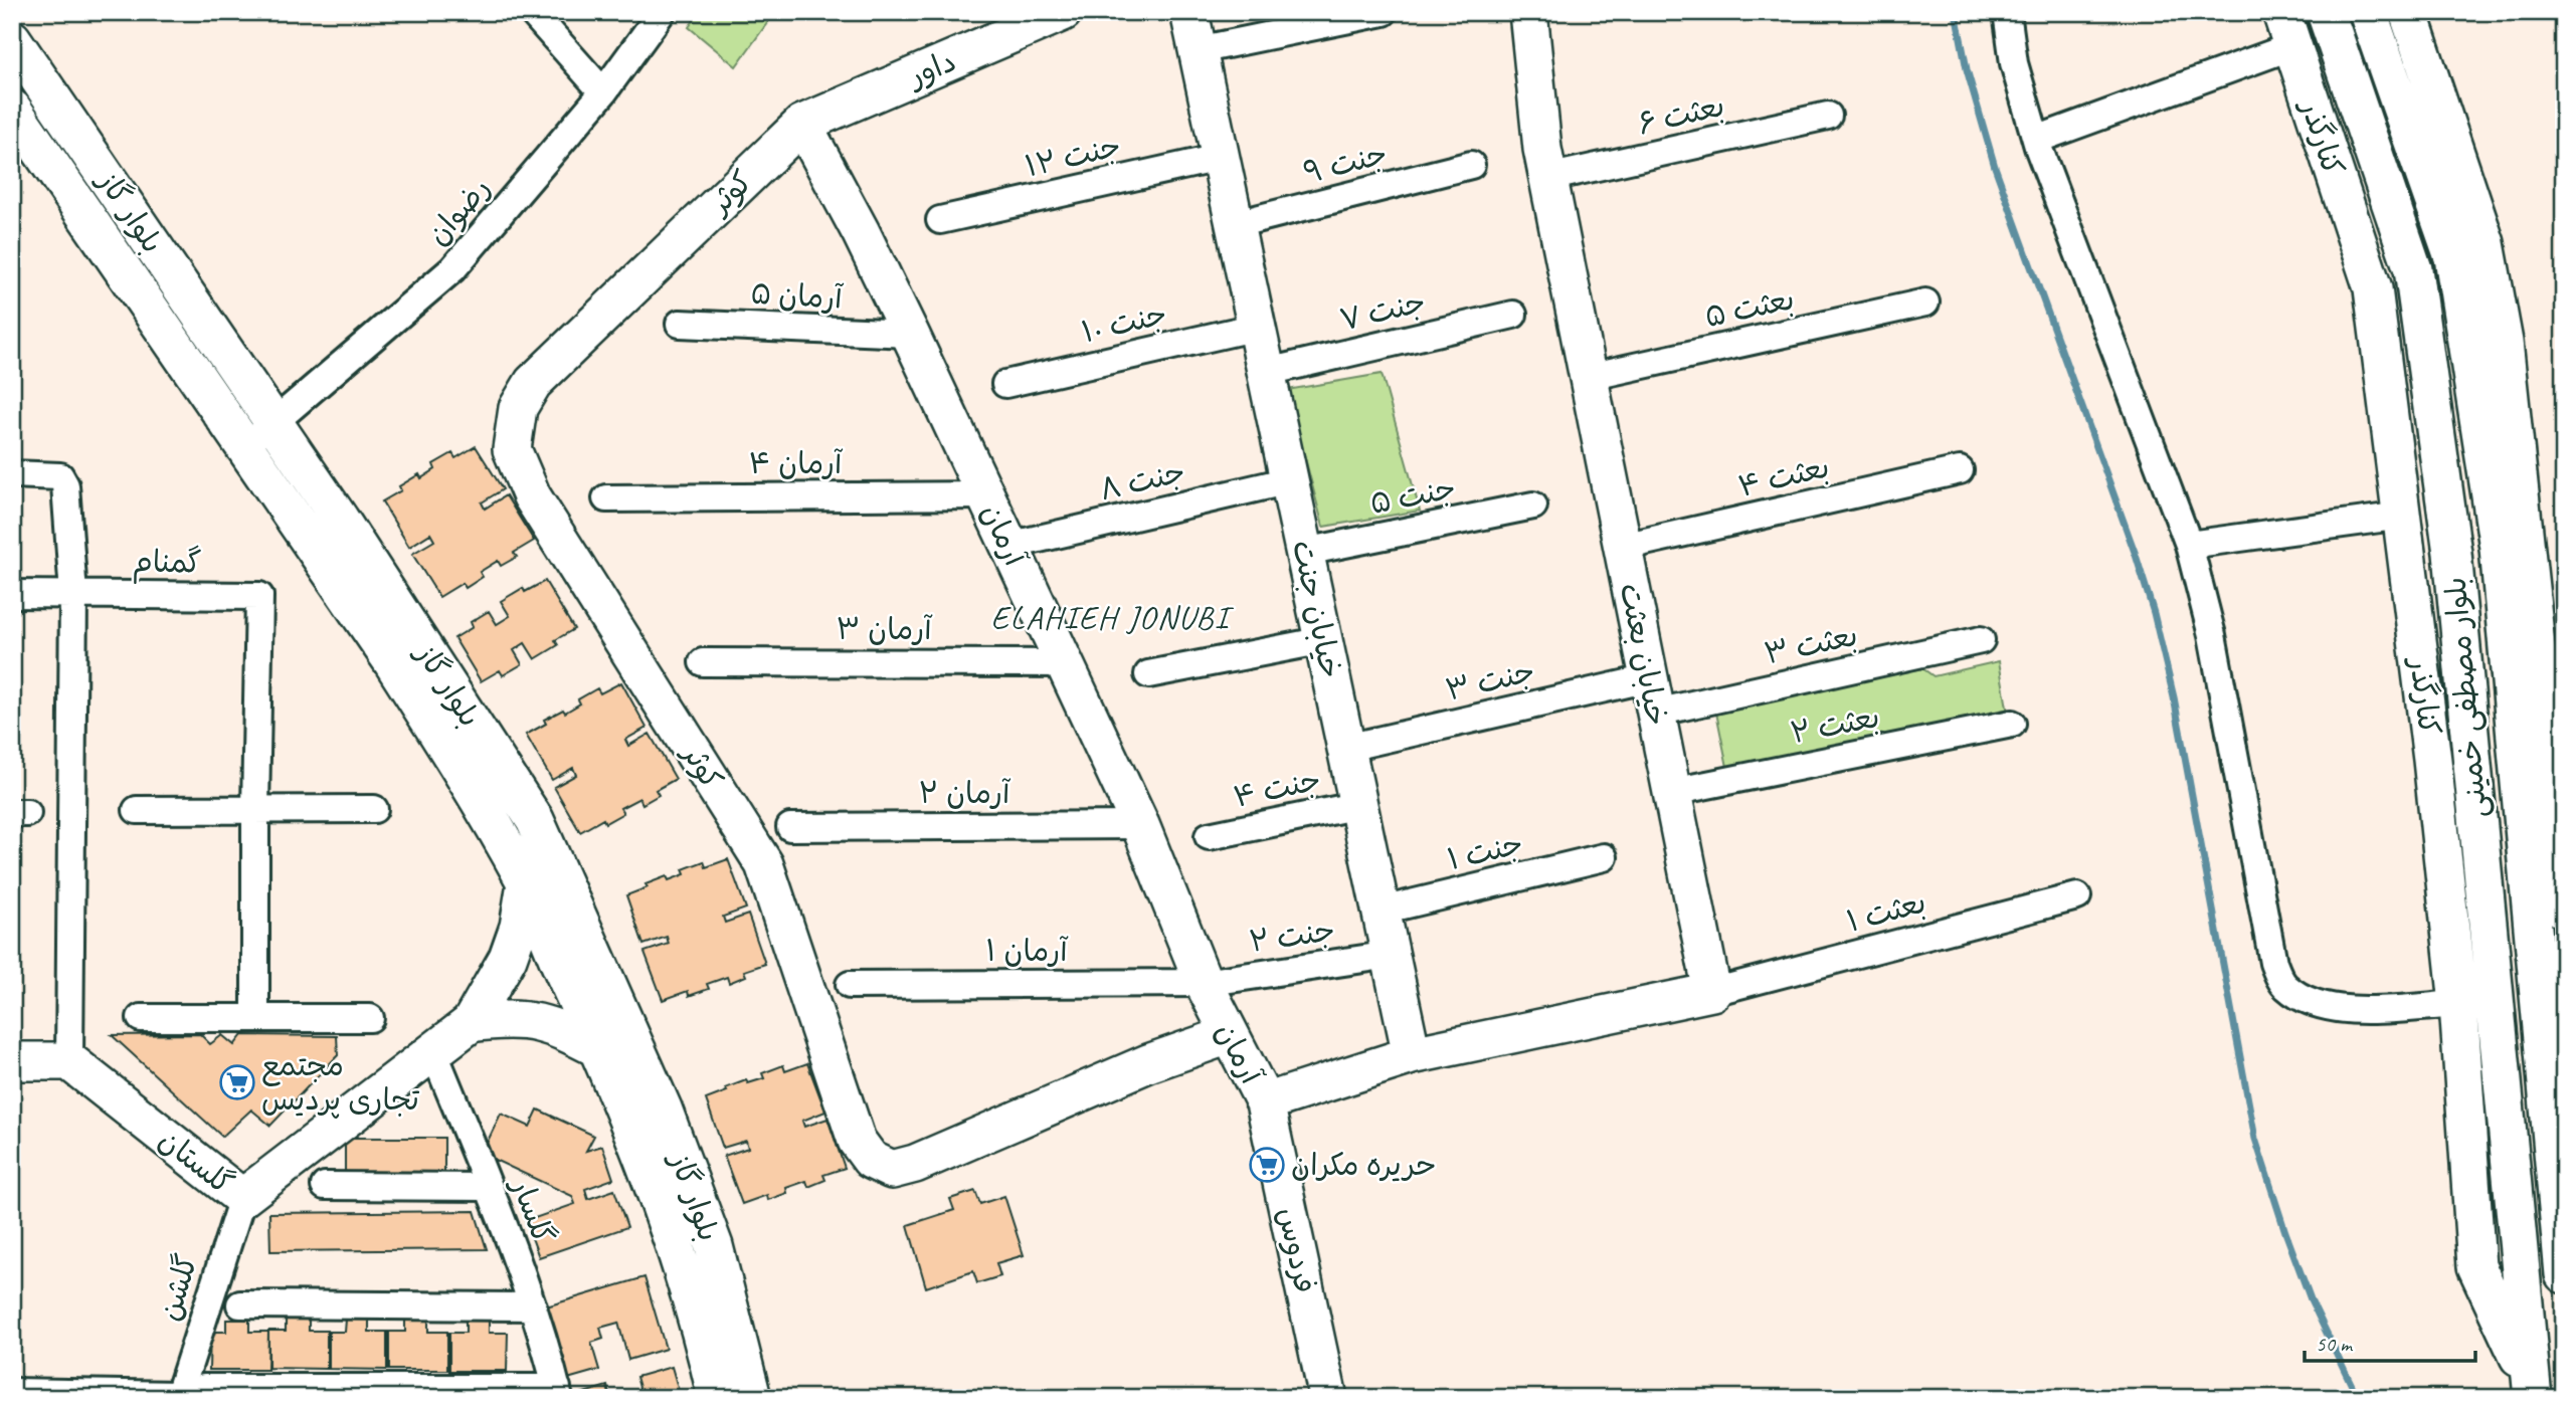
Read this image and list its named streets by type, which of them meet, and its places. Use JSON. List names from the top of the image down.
{
  "streets": {
    "street": [
      "داور",
      "بعثت ۶",
      "کنارگذر",
      "جنت ۱۲",
      "جنت ۹",
      "کوثر",
      "رضوان",
      "بلوار گاز",
      "آرمان ۵",
      "بعثت ۵",
      "جنت ۷",
      "جنت ۱۰",
      "آرمان ۴",
      "بعثت ۴",
      "جنت ۸",
      "جنت ۵",
      "آرمان",
      "گمنام",
      "خیابان جنت",
      "آرمان ۳",
      "بعثت ۳",
      "خیابان بعثت",
      "جنت ۳",
      "بلوار مصطفی خمینی",
      "بعثت ۲",
      "جنت ۴",
      "آرمان ۲",
      "جنت ۱",
      "بعثت ۱",
      "جنت ۲",
      "آرمان ۱",
      "گلستان",
      "گلسار",
      "فردوس",
      "گلشن"
    ]
  },
  "crossings": [
    ["داور", "کوثر"],
    ["داور", "آرمان"],
    ["بعثت ۶", "خیابان بعثت"],
    ["کنارگذر", "بلوار مصطفی خمینی"],
    ["جنت ۱۲", "خیابان جنت"],
    ["جنت ۹", "خیابان جنت"],
    ["کوثر", "آرمان"],
    ["رضوان", "بلوار گاز"],
    ["بلوار گاز", "گلستان"],
    ["آرمان ۵", "آرمان"],
    ["بعثت ۵", "خیابان بعثت"],
    ["جنت ۷", "خیابان جنت"],
    ["جنت ۱۰", "خیابان جنت"],
    ["آرمان ۴", "آرمان"],
    ["بعثت ۴", "خیابان بعثت"],
    ["جنت ۸", "آرمان"],
    ["جنت ۸", "خیابان جنت"],
    ["جنت ۵", "خیابان جنت"],
    ["آرمان", "آرمان ۳"],
    ["آرمان", "آرمان ۲"],
    ["آرمان", "جنت ۲"],
    ["آرمان", "آرمان ۱"],
    ["آرمان", "فردوس"],
    ["خیابان جنت", "جنت ۳"],
    ["خیابان جنت", "جنت ۴"],
    ["خیابان جنت", "جنت ۱"],
    ["خیابان جنت", "جنت ۲"],
    ["بعثت ۳", "خیابان بعثت"],
    ["بعثت ۳", "جنت ۳"],
    ["خیابان بعثت", "جنت ۳"],
    ["خیابان بعثت", "بعثت ۲"],
    ["خیابان بعثت", "بعثت ۱"],
    ["جنت ۲", "آرمان ۱"],
    ["گلستان", "گلسار"],
    ["گلستان", "گلشن"]
  ],
  "districts": ["ELAHIEH JONUBI"],
  "places": {
    "supermarket": ["مجتمع تجاری پردیس", "حریره مکران"]
  },
  "scale_bar": "50 m"
}
